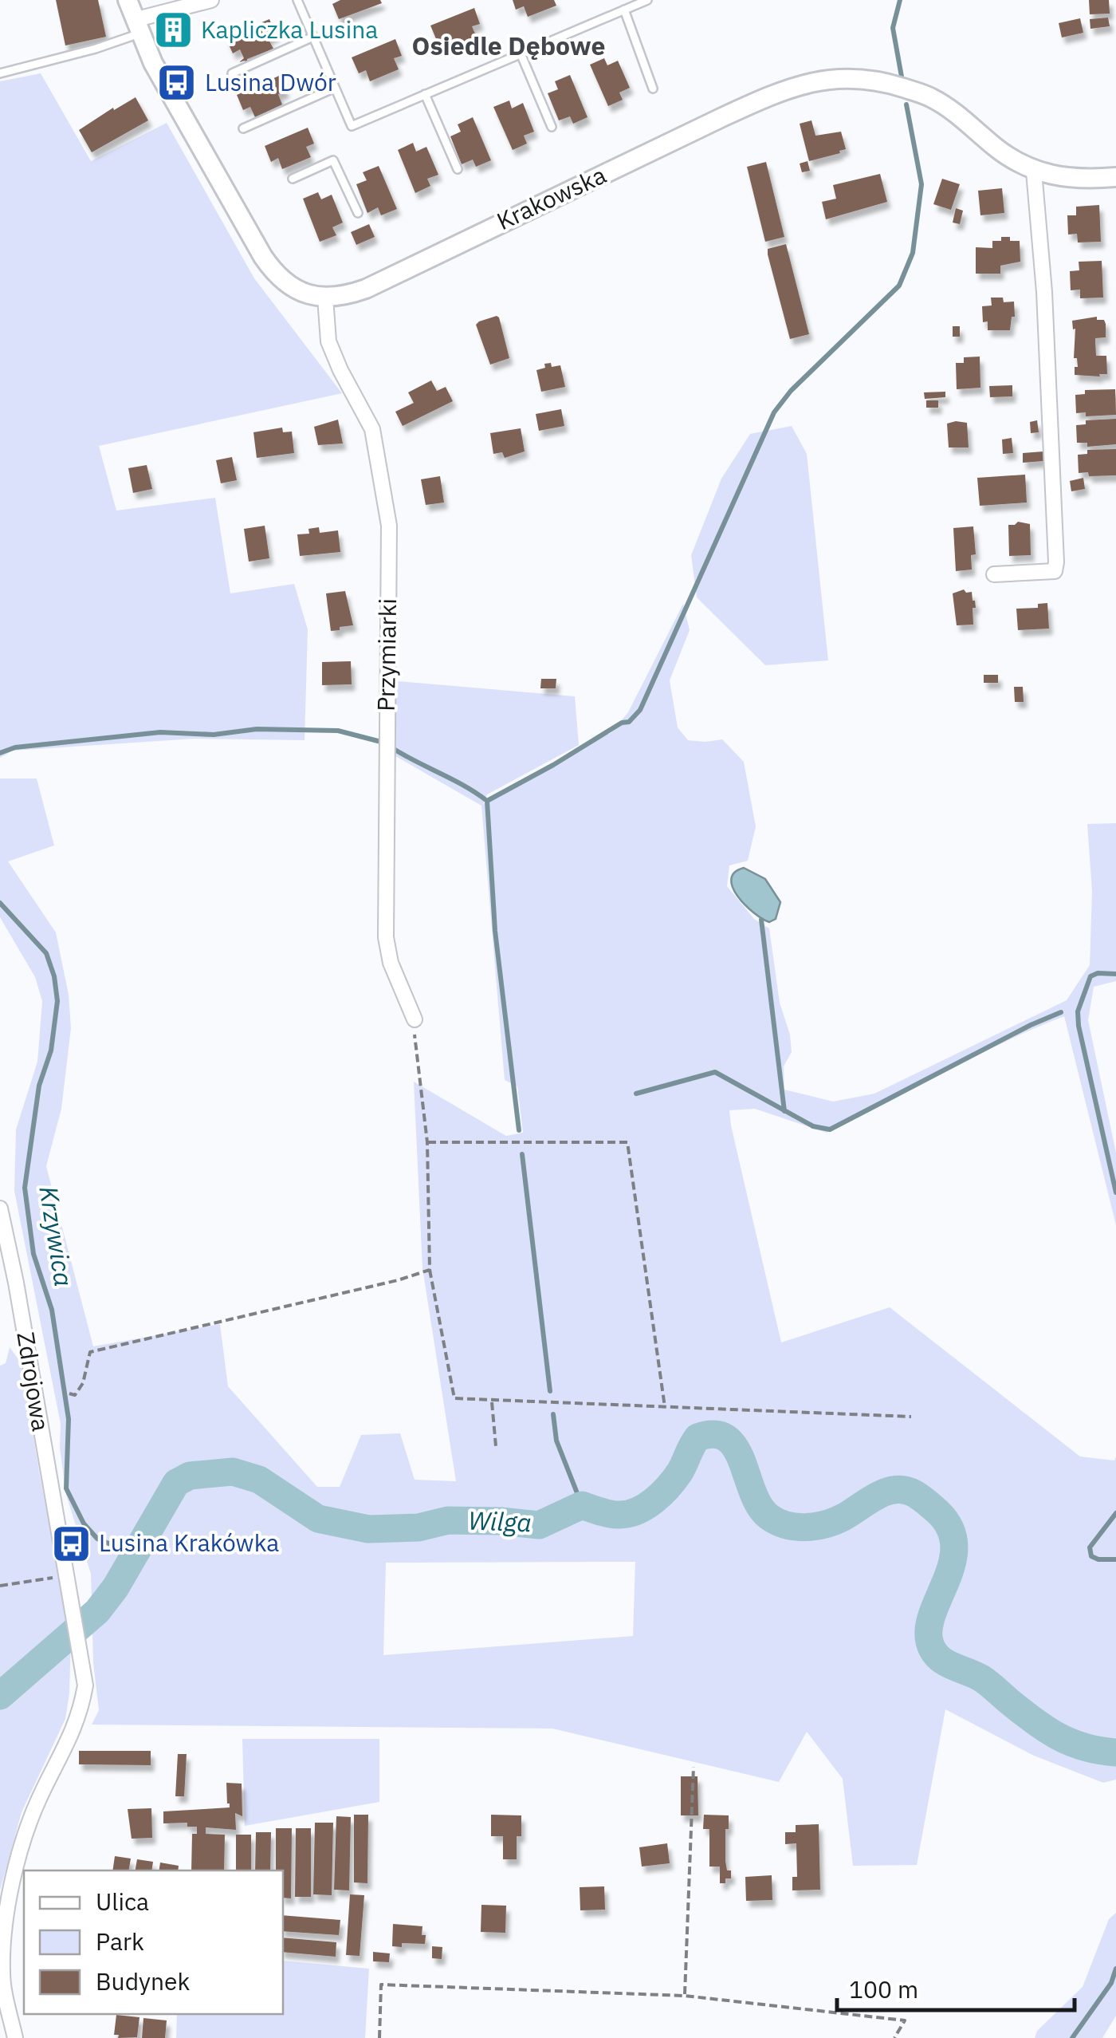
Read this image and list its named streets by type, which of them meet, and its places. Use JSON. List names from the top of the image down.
{
  "streets": {
    "street": ["Krakowska", "Przymiarki", "Zdrojowa"]
  },
  "crossings": [
    ["Krakowska", "Przymiarki"]
  ],
  "districts": ["Osiedle Dębowe"],
  "water": ["Krzywica", "Wilga"],
  "places": {
    "building": ["Kapliczka Lusina"],
    "bus stop": ["Lusina Dwór", "Lusina Krakówka"]
  },
  "legend": ["Ulica", "Park", "Budynek"],
  "scale_bar": "100 m"
}
